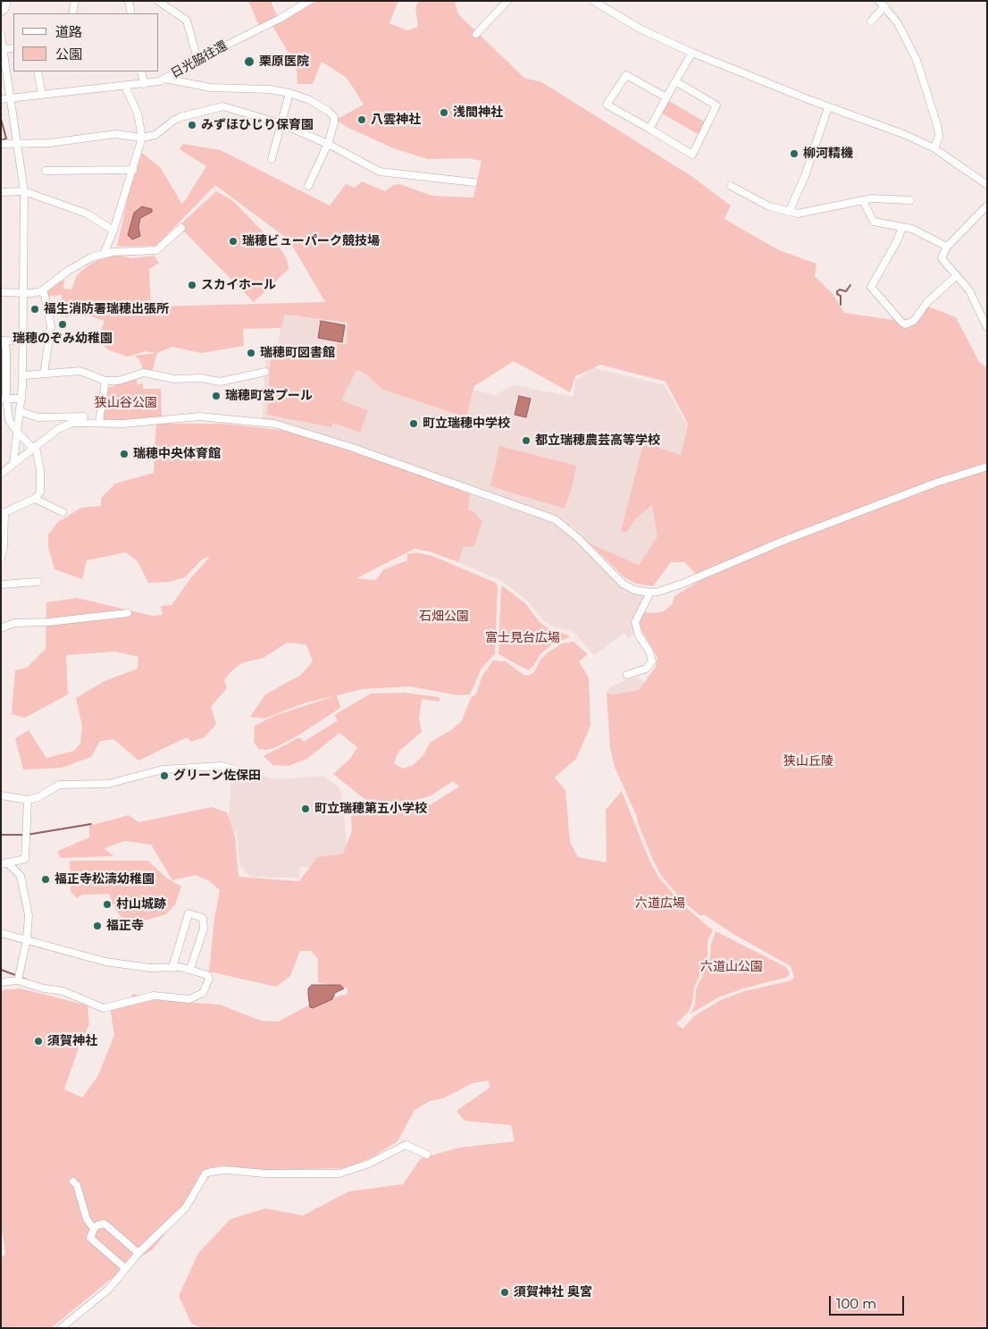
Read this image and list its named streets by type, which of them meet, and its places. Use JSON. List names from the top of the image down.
{
  "streets": {
    "street": ["日光脇往還"]
  },
  "parks": [
    "狭山谷公園",
    "石畑公園",
    "富士見台広場",
    "狭山丘陵",
    "六道広場",
    "六道山公園"
  ],
  "places": [
    "栗原医院",
    "浅間神社",
    "八雲神社",
    "みずほひじり保育園",
    "柳河精機",
    "瑞穂ビューパーク競技場",
    "スカイホール",
    "福生消防署瑞穂出張所",
    "瑞穂のぞみ幼稚園",
    "瑞穂町図書館",
    "瑞穂町営プール",
    "町立瑞穂中学校",
    "都立瑞穂農芸高等学校",
    "瑞穂中央体育館",
    "グリーン佐保田",
    "町立瑞穂第五小学校",
    "福正寺松濤幼稚園",
    "村山城跡",
    "福正寺",
    "須賀神社",
    "須賀神社 奥宮"
  ],
  "legend": ["道路", "公園"],
  "scale_bar": "100 m"
}
